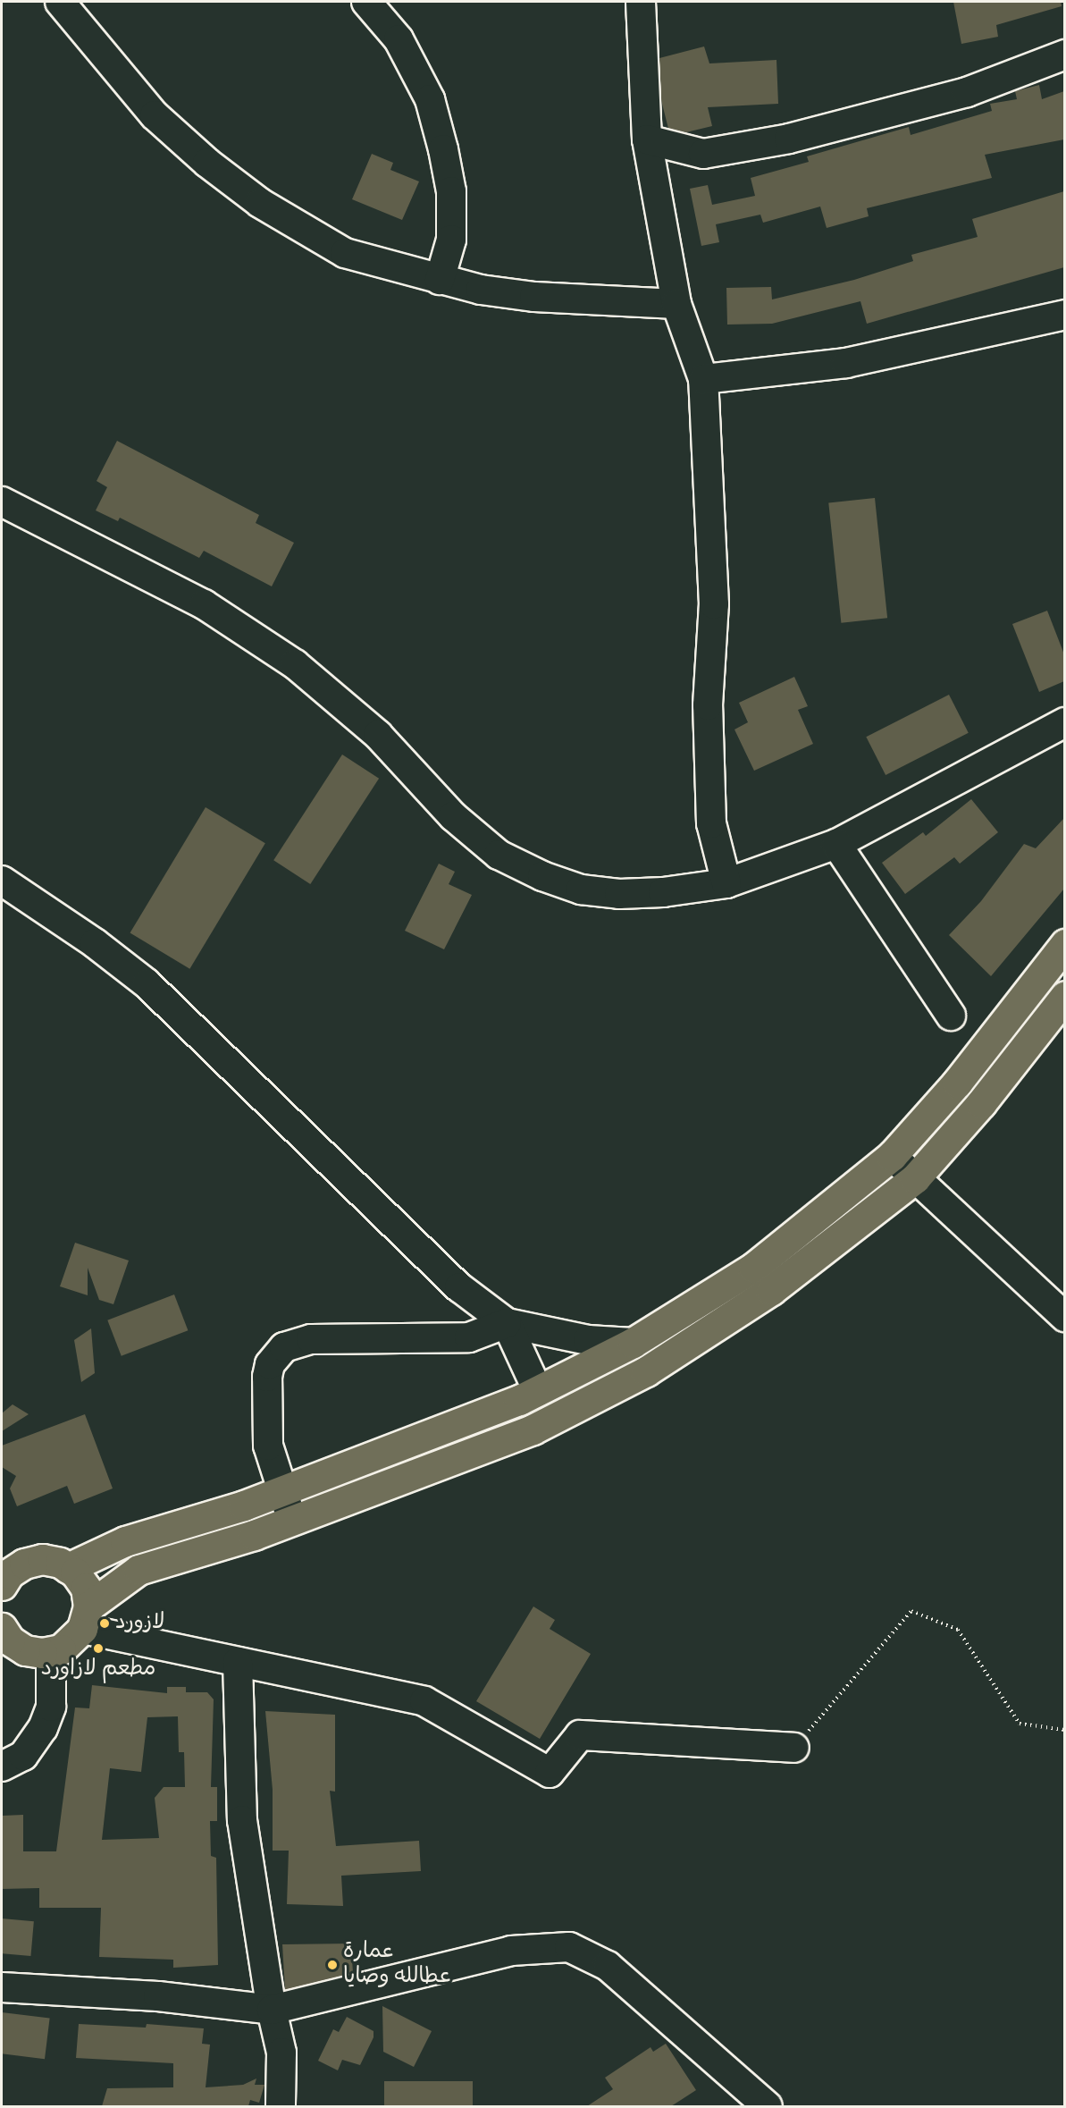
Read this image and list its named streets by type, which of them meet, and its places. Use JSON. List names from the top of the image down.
{
  "places": ["لازورد", "مطعم لازاورد", "عمارة عطالله وصايا"]
}
